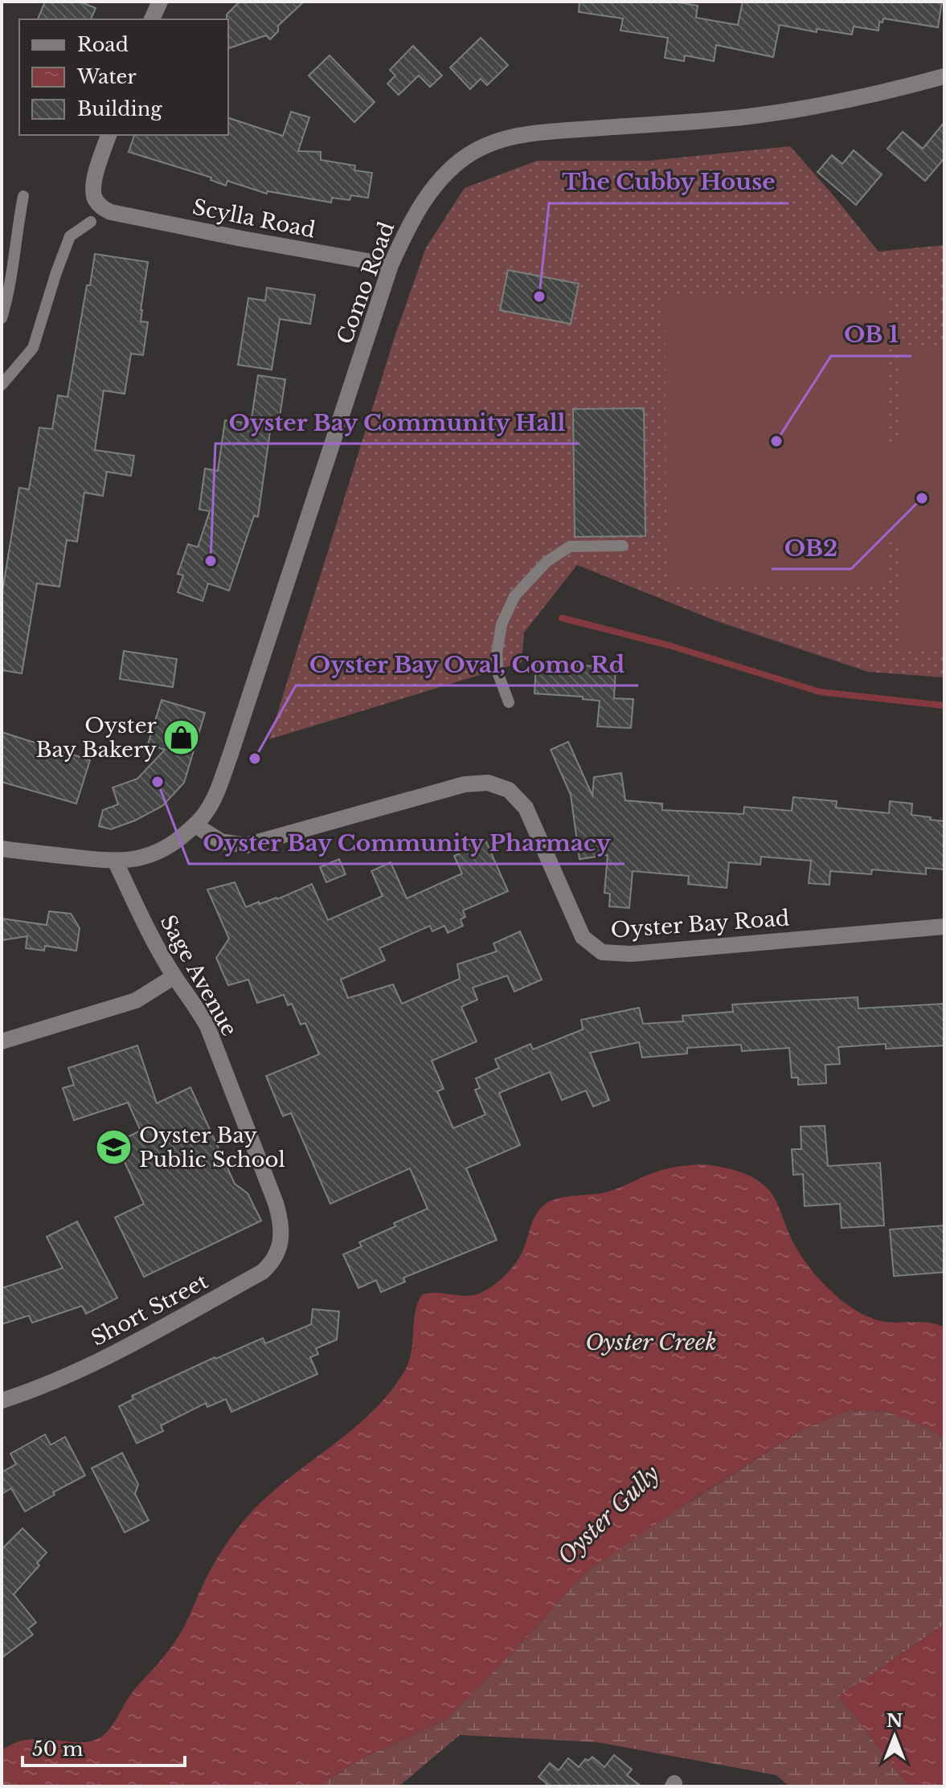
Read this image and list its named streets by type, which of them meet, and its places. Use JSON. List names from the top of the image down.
{
  "streets": {
    "street": [
      "Scylla Road",
      "Como Road",
      "Oyster Bay Road",
      "Sage Avenue",
      "Short Street"
    ]
  },
  "crossings": [
    ["Scylla Road", "Como Road"],
    ["Como Road", "Oyster Bay Road"],
    ["Sage Avenue", "Short Street"]
  ],
  "water": ["Oyster Creek", "Oyster Gully"],
  "places": {
    "other": [
      "The Cubby House",
      "OB 1",
      "OB2",
      "Oyster Bay Community Hall",
      "Oyster Bay Oval, Como Rd",
      "Oyster Bay Community Pharmacy"
    ],
    "shop": ["Oyster Bay Bakery"],
    "school or university": ["Oyster Bay Public School"]
  },
  "legend": ["Road", "Water", "Building"],
  "scale_bar": "50 m",
  "north": "top"
}
